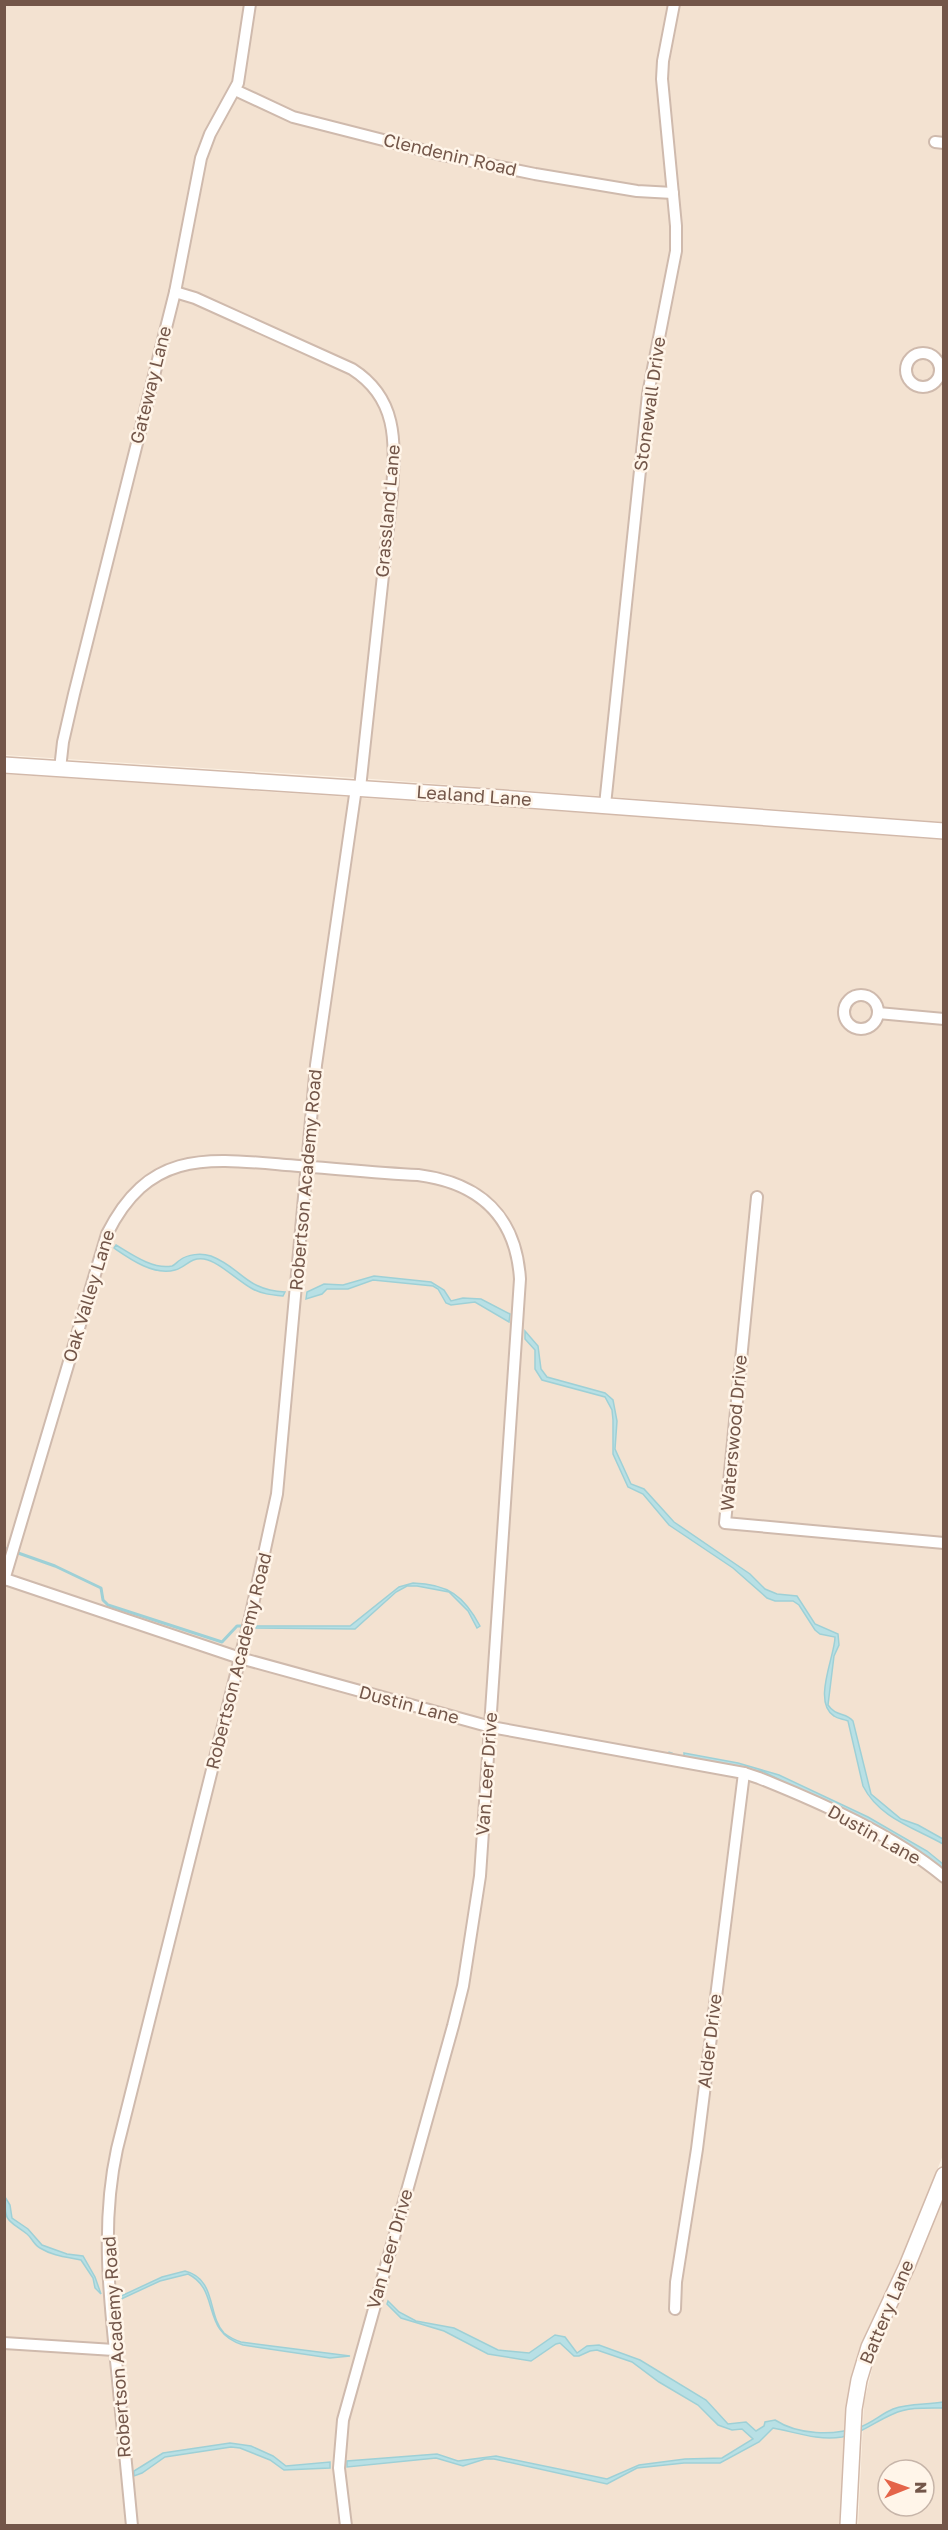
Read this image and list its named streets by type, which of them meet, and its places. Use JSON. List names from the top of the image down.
{
  "streets": {
    "street": [
      "Clendenin Road",
      "Gateway Lane",
      "Stonewall Drive",
      "Grassland Lane",
      "Lealand Lane",
      "Robertson Academy Road",
      "Oak Valley Lane",
      "Waterswood Drive",
      "Dustin Lane",
      "Van Leer Drive",
      "Alder Drive",
      "Battery Lane"
    ]
  },
  "crossings": [
    ["Clendenin Road", "Gateway Lane"],
    ["Clendenin Road", "Stonewall Drive"],
    ["Gateway Lane", "Grassland Lane"],
    ["Gateway Lane", "Lealand Lane"],
    ["Stonewall Drive", "Lealand Lane"],
    ["Grassland Lane", "Lealand Lane"],
    ["Grassland Lane", "Robertson Academy Road"],
    ["Lealand Lane", "Robertson Academy Road"],
    ["Robertson Academy Road", "Oak Valley Lane"],
    ["Robertson Academy Road", "Dustin Lane"],
    ["Robertson Academy Road", "Van Leer Drive"],
    ["Oak Valley Lane", "Dustin Lane"],
    ["Oak Valley Lane", "Van Leer Drive"],
    ["Dustin Lane", "Van Leer Drive"],
    ["Dustin Lane", "Alder Drive"]
  ],
  "north": "right"
}
